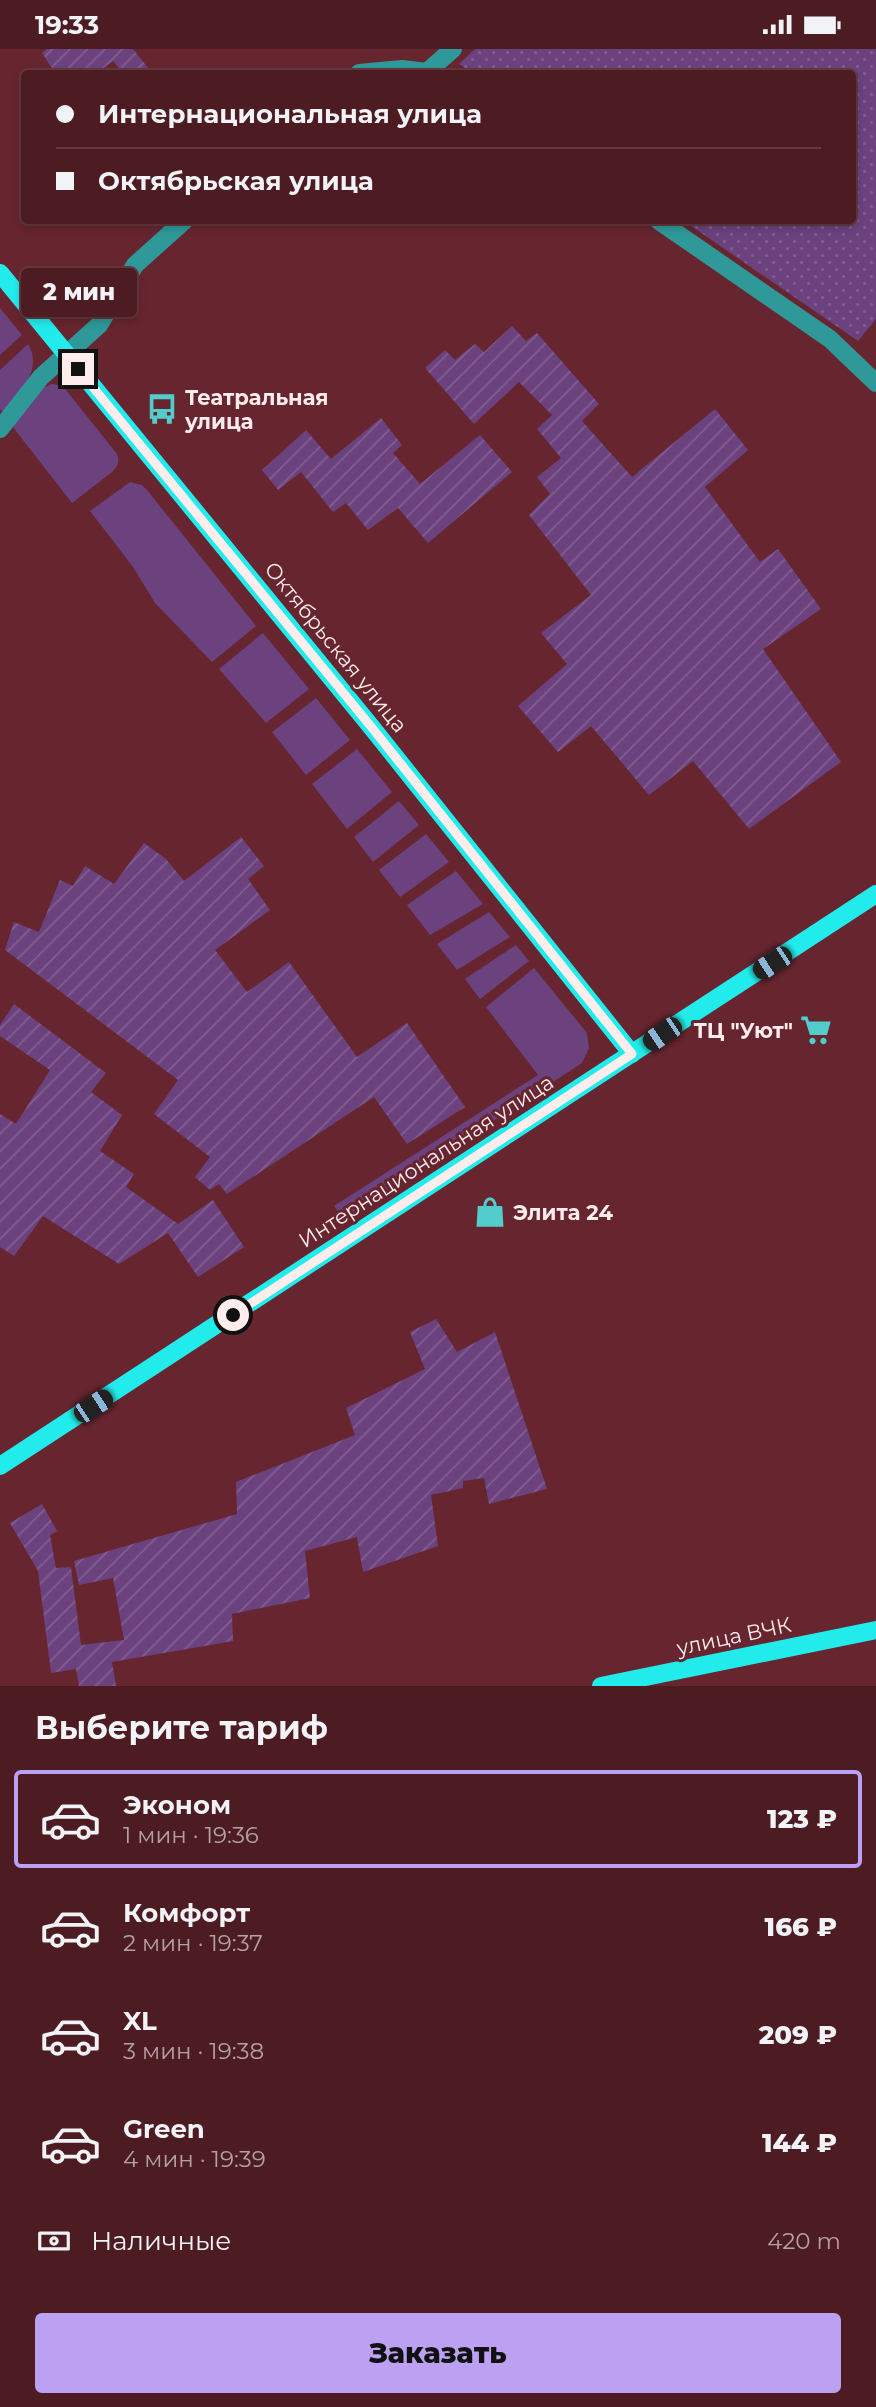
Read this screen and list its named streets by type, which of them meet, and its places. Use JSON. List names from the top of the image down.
{
  "streets": {
    "main road": ["Октябрьская улица", "Интернациональная улица", "улица ВЧК"]
  },
  "crossings": [
    ["Октябрьская улица", "Интернациональная улица"]
  ],
  "places": {
    "bus stop": ["Театральная улица"],
    "supermarket": ["ТЦ \"Уют\""],
    "shop": ["Элита 24"]
  },
  "page": {
    "status": "19:33",
    "banner": ["Интернациональная улица", "Октябрьская улица"],
    "bubble": "2 мин",
    "heading": "Выберите тариф",
    "list": [
      {
        "name": "Эконом",
        "note": "1 мин · 19:36",
        "value": "123 ₽"
      },
      {
        "name": "Комфорт",
        "note": "2 мин · 19:37",
        "value": "166 ₽"
      },
      {
        "name": "XL",
        "note": "3 мин · 19:38",
        "value": "209 ₽"
      },
      {
        "name": "Green",
        "note": "4 мин · 19:39",
        "value": "144 ₽"
      }
    ],
    "pay": ["Наличные", "420 m"],
    "buttons": "Заказать"
  }
}
